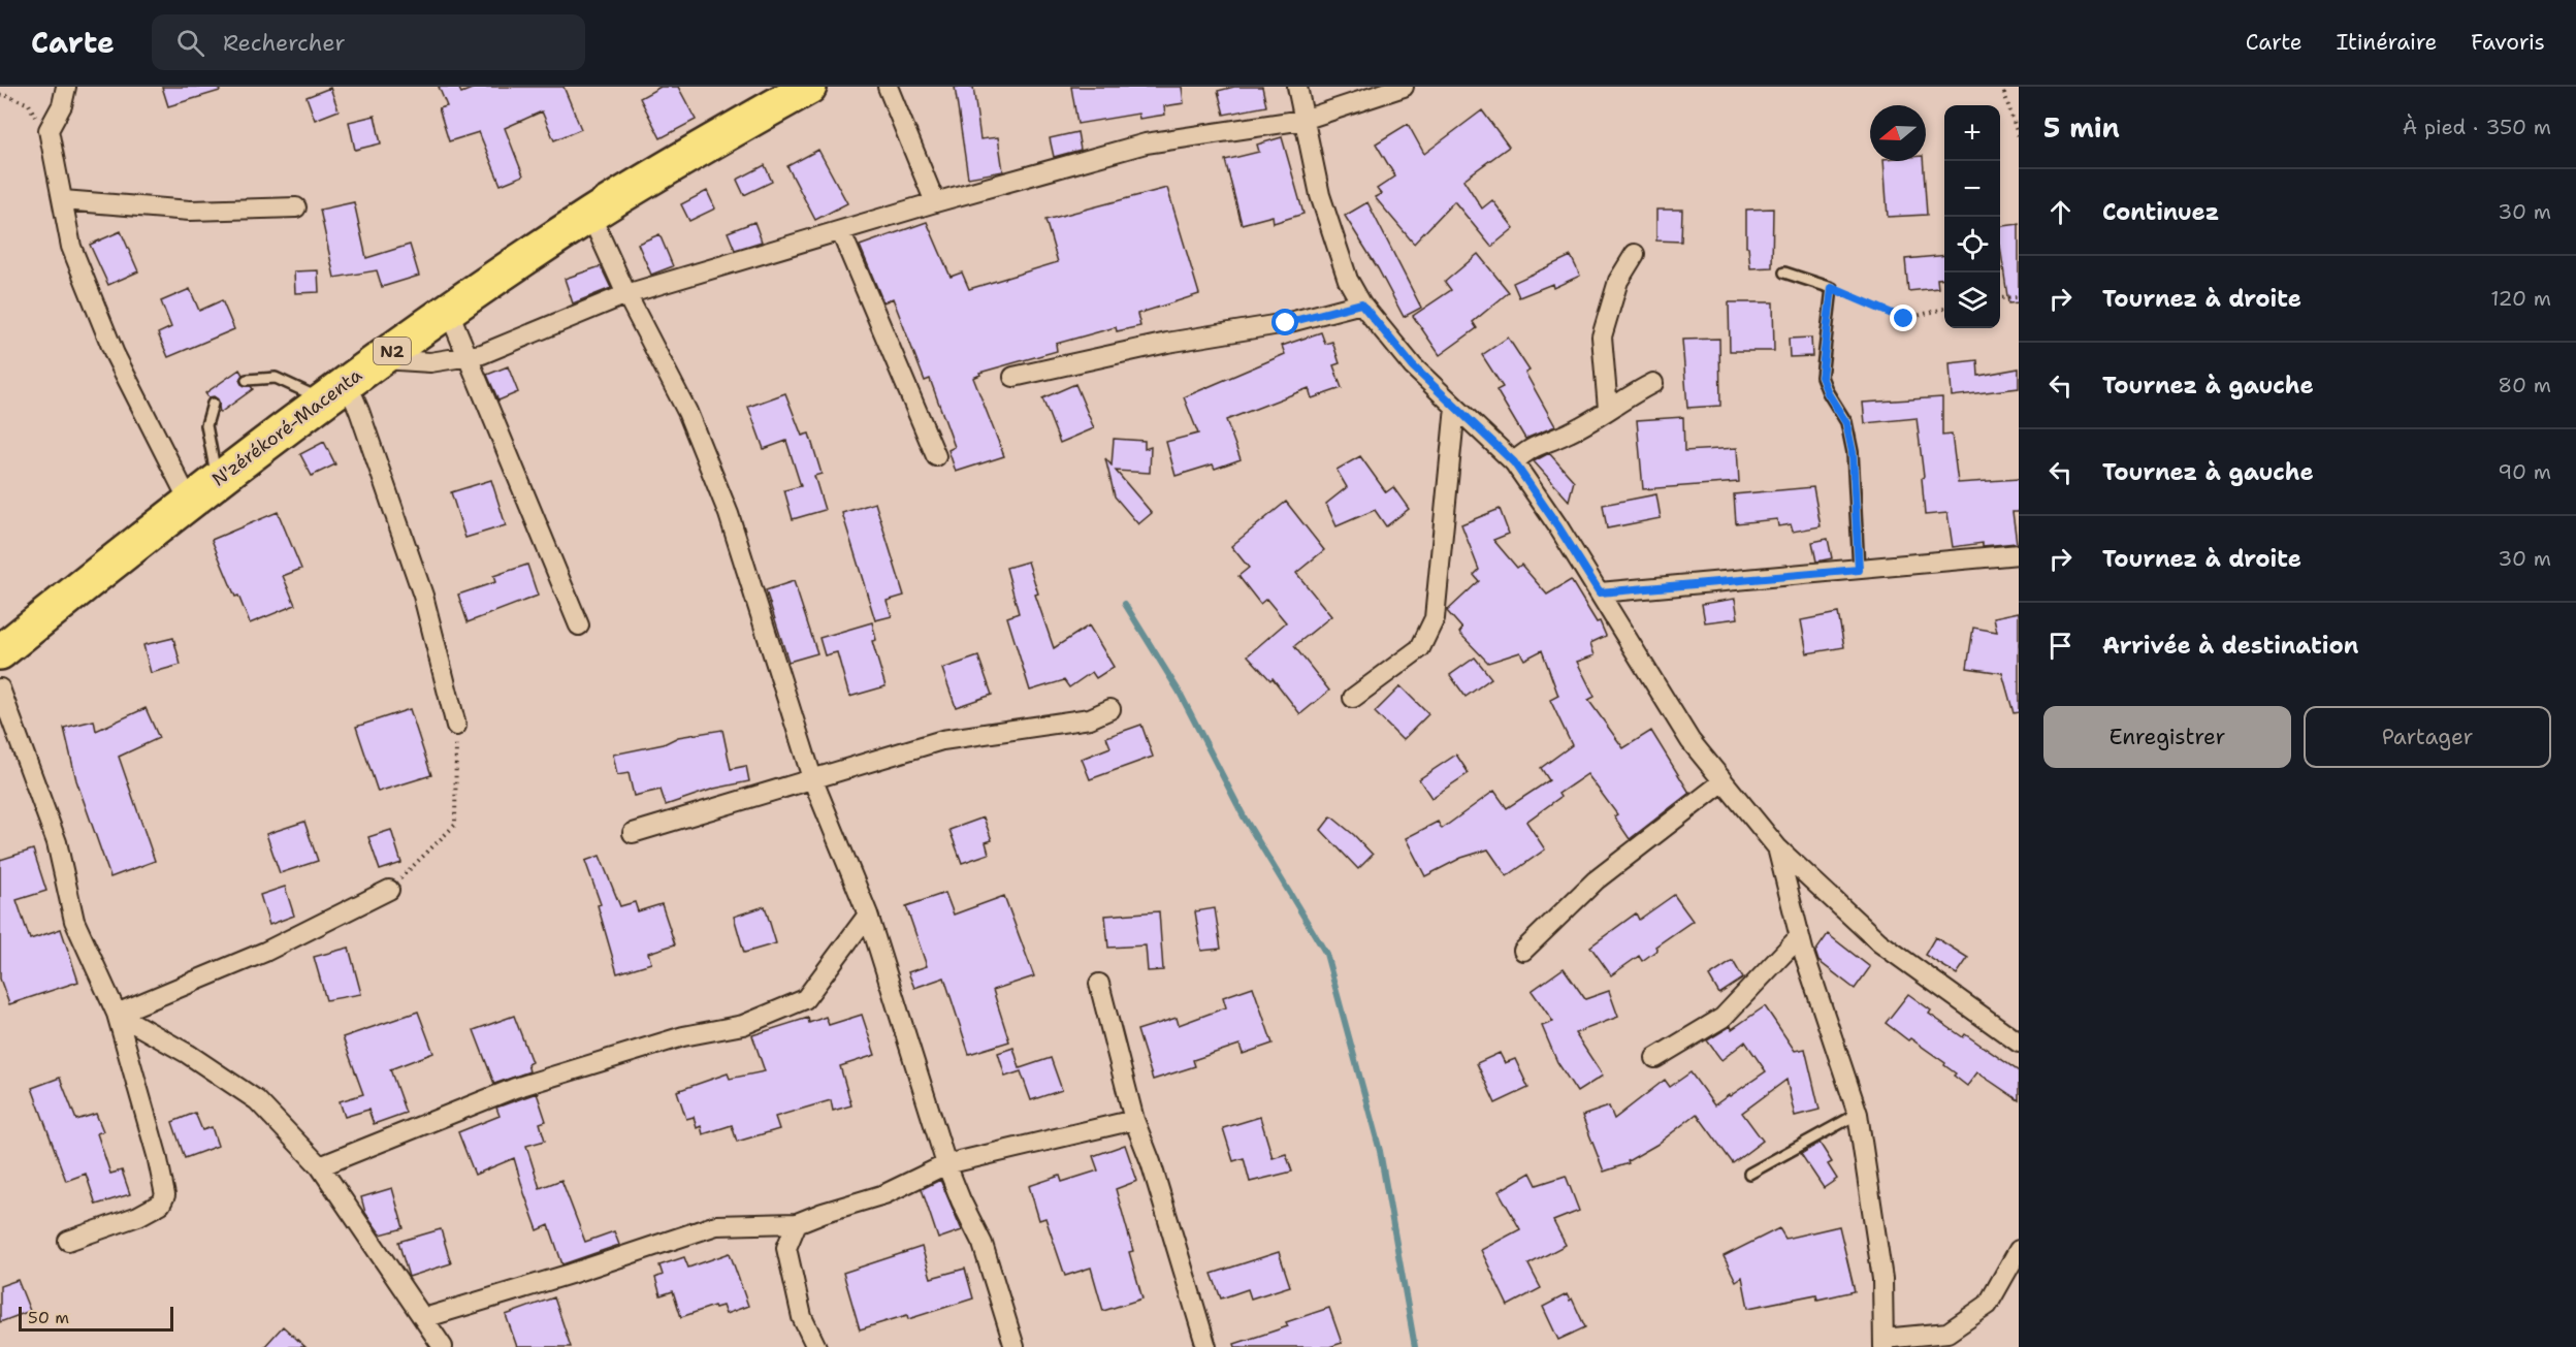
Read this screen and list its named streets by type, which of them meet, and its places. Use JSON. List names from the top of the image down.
{
  "streets": {
    "highway": ["N2", "N'zérékoré-Macenta"]
  },
  "scale_bar": "50 m",
  "north": "left",
  "page": {
    "header": "Carte",
    "search": "Rechercher",
    "nav": ["Carte", "Itinéraire", "Favoris"],
    "heading": ["5 min", "À pied · 350 m"],
    "map_buttons": ["+", "−"],
    "list": [
      ["Continuez", "30 m"],
      ["Tournez à droite", "120 m"],
      ["Tournez à gauche", "80 m"],
      ["Tournez à gauche", "90 m"],
      ["Tournez à droite", "30 m"],
      "Arrivée à destination"
    ],
    "buttons": ["Enregistrer", "Partager"],
    "scale": "50 m"
  }
}
